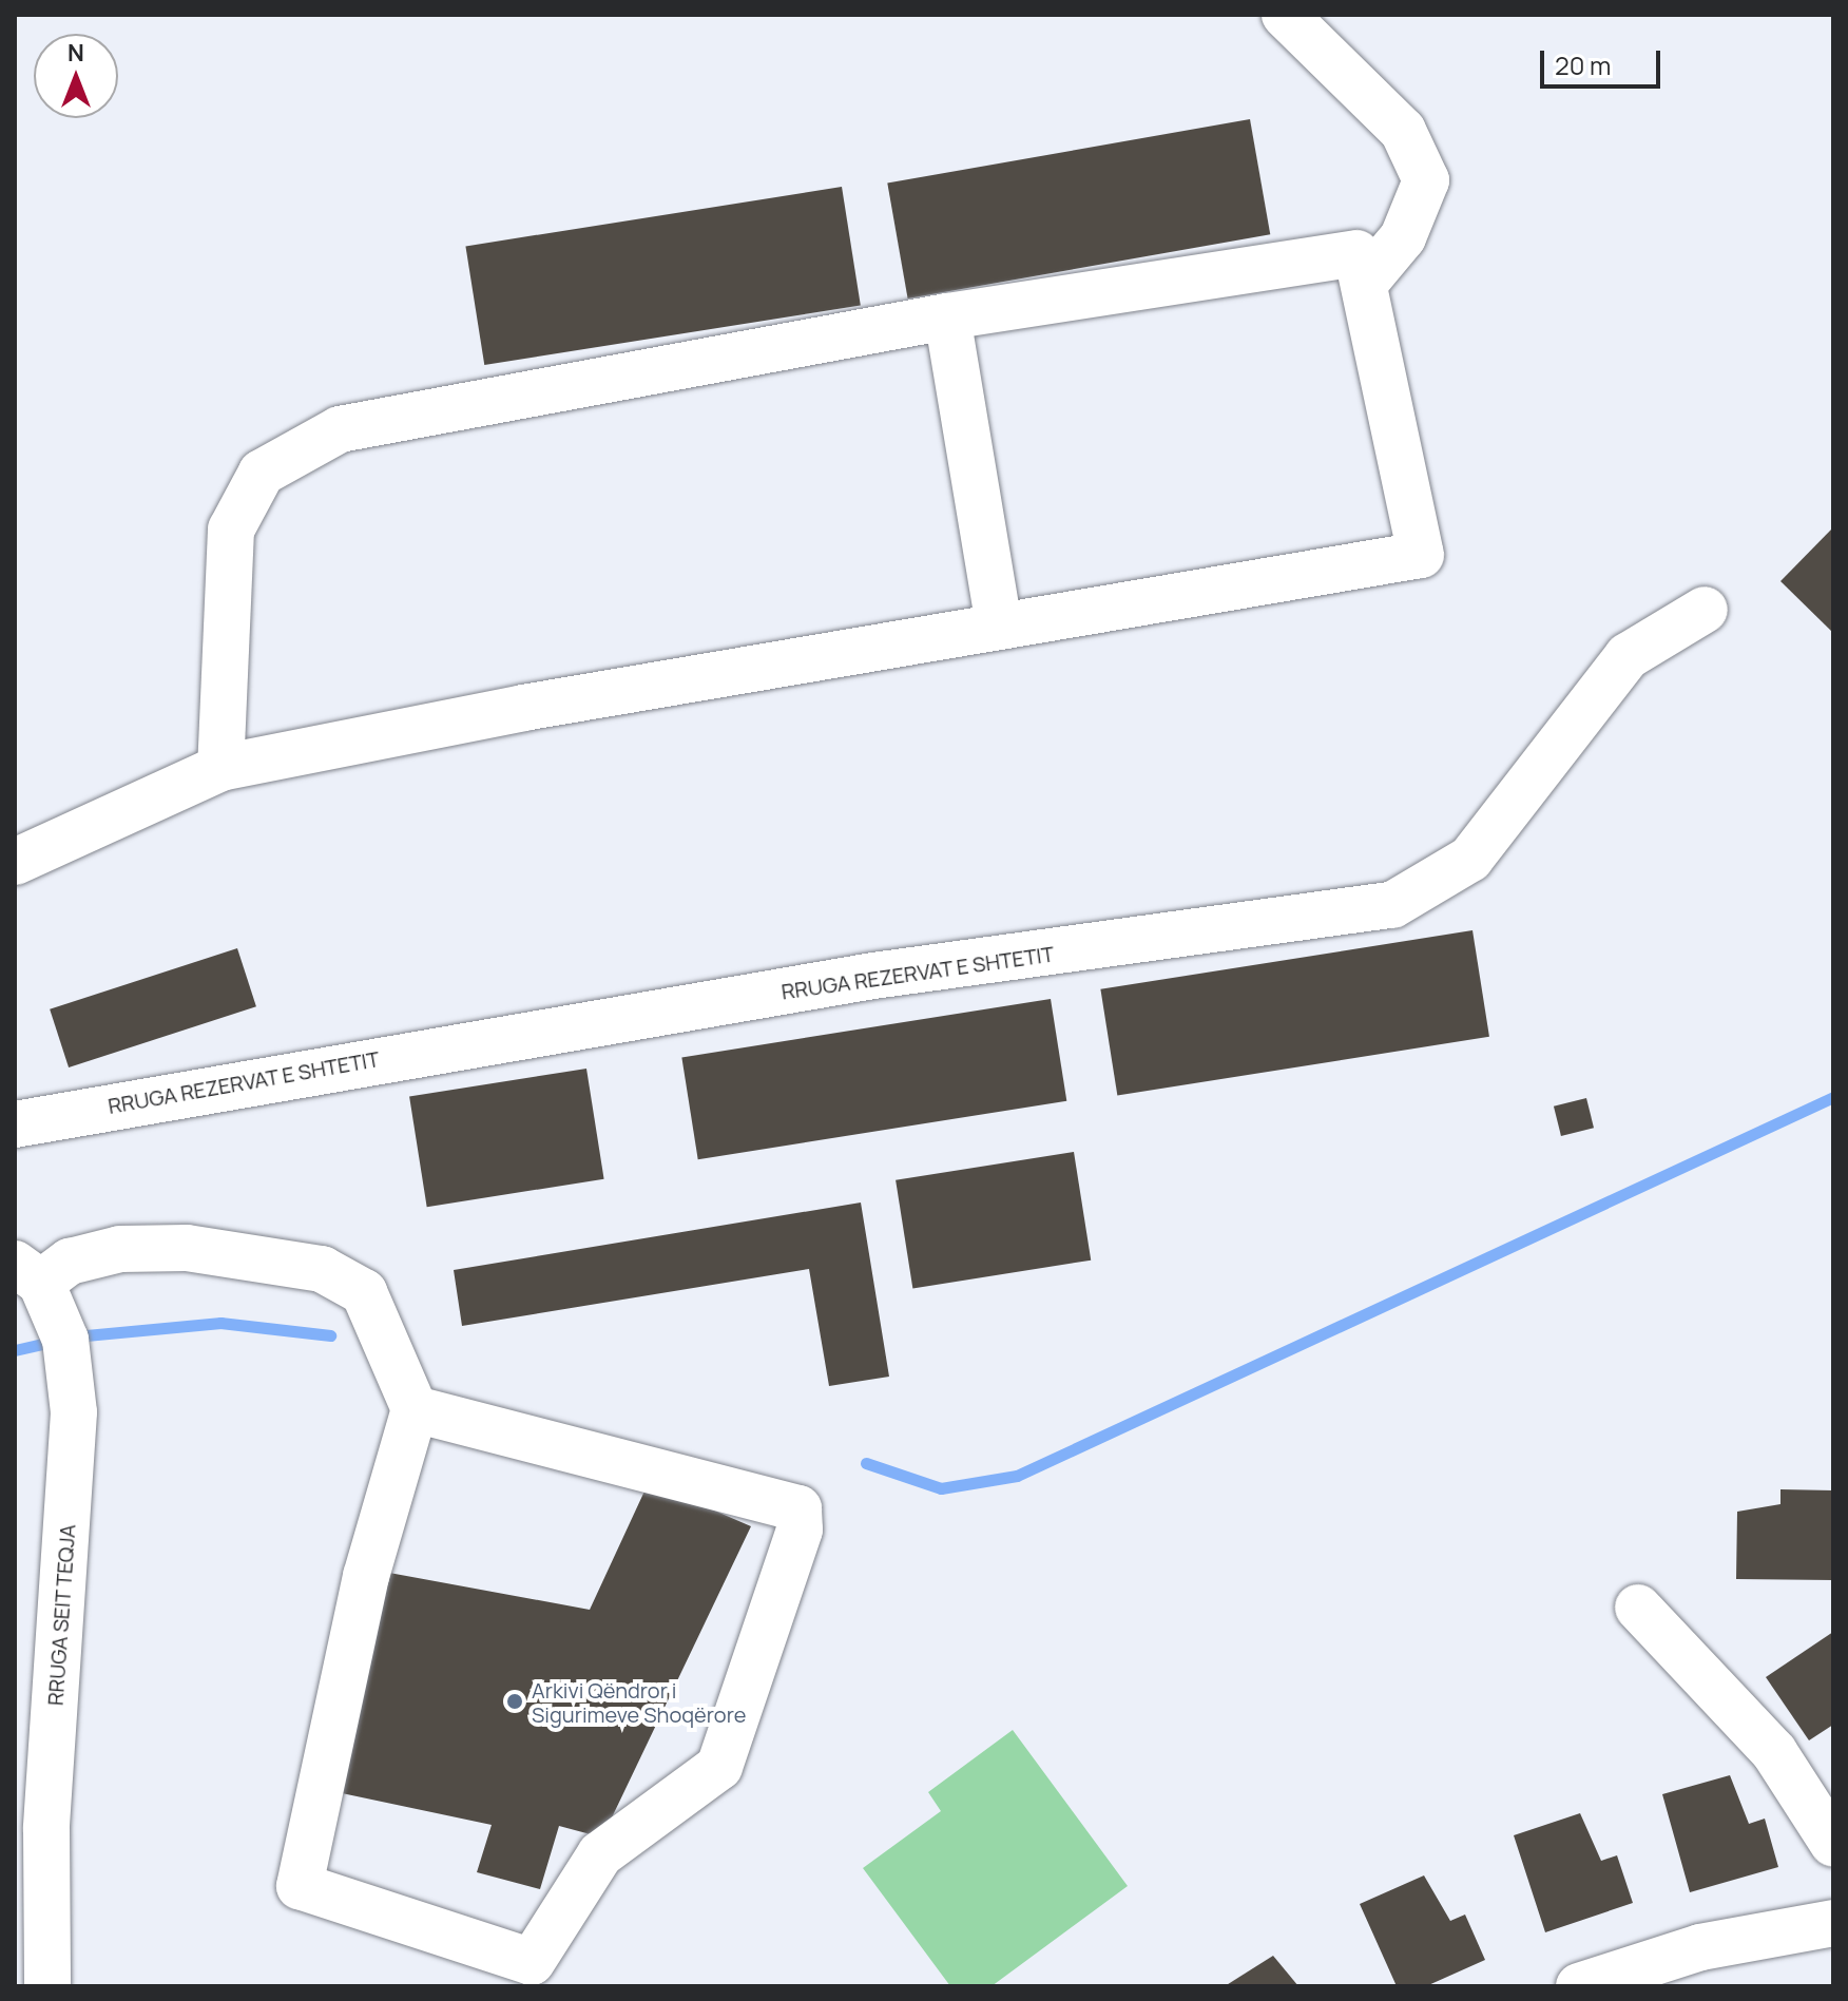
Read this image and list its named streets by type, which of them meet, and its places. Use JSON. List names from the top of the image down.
{
  "streets": {
    "street": ["RRUGA REZERVAT E SHTETIT", "RRUGA SEIT TEQJA"]
  },
  "places": ["Arkivi Qëndror i Sigurimeve Shoqërore"],
  "scale_bar": "20 m",
  "north": "top"
}
